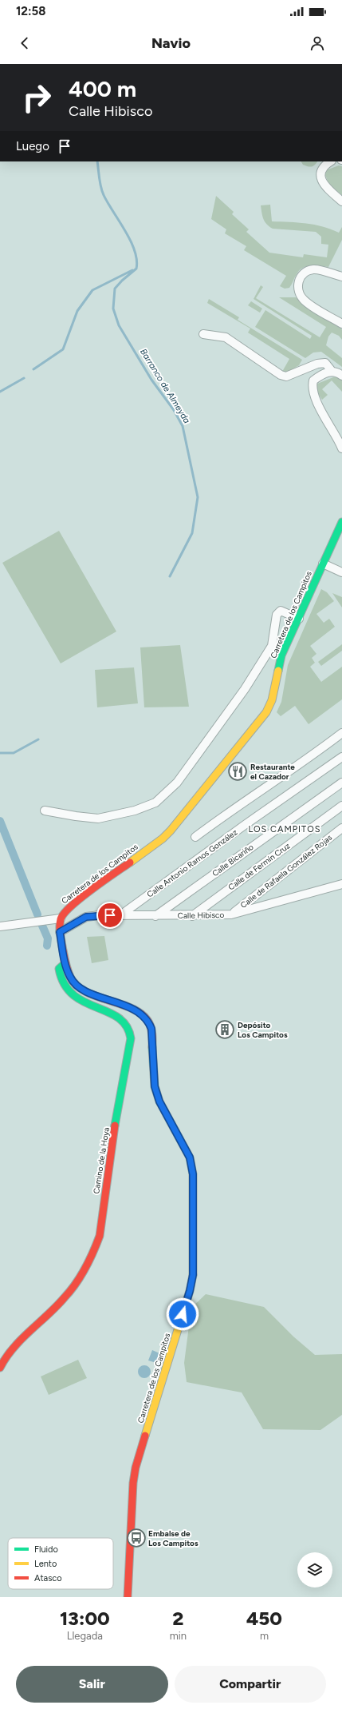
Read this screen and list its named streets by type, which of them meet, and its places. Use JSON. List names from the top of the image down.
{
  "streets": {
    "main road": ["Carretera de los Campitos", "Camino de la Hoya"],
    "street": [
      "Calle Bicariño",
      "Calle Antonio Ramos González",
      "Calle de Fermín Cruz",
      "Calle de Rafaela González Rojas",
      "Calle Hibisco"
    ]
  },
  "crossings": [
    ["Carretera de los Campitos", "Calle Hibisco"],
    ["Carretera de los Campitos", "Camino de la Hoya"],
    ["Calle Bicariño", "Calle Hibisco"],
    ["Calle Antonio Ramos González", "Calle Hibisco"],
    ["Calle de Fermín Cruz", "Calle Hibisco"],
    ["Calle de Rafaela González Rojas", "Calle Hibisco"]
  ],
  "districts": ["LOS CAMPITOS"],
  "water": ["Barranco de Almeyda"],
  "places": {
    "restaurant": ["Restaurante el Cazador"],
    "building": ["Depósito Los Campitos"],
    "bus stop": ["Embalse de Los Campitos"]
  },
  "legend": ["Fluido", "Lento", "Atasco"],
  "page": {
    "status": "12:58",
    "header": "Navio",
    "turn": ["400 m", "Calle Hibisco"],
    "then": "Luego",
    "eta": [
      "13:00",
      "Llegada",
      "2",
      "min",
      "450",
      "m"
    ],
    "buttons": ["Salir", "Compartir"]
  }
}
